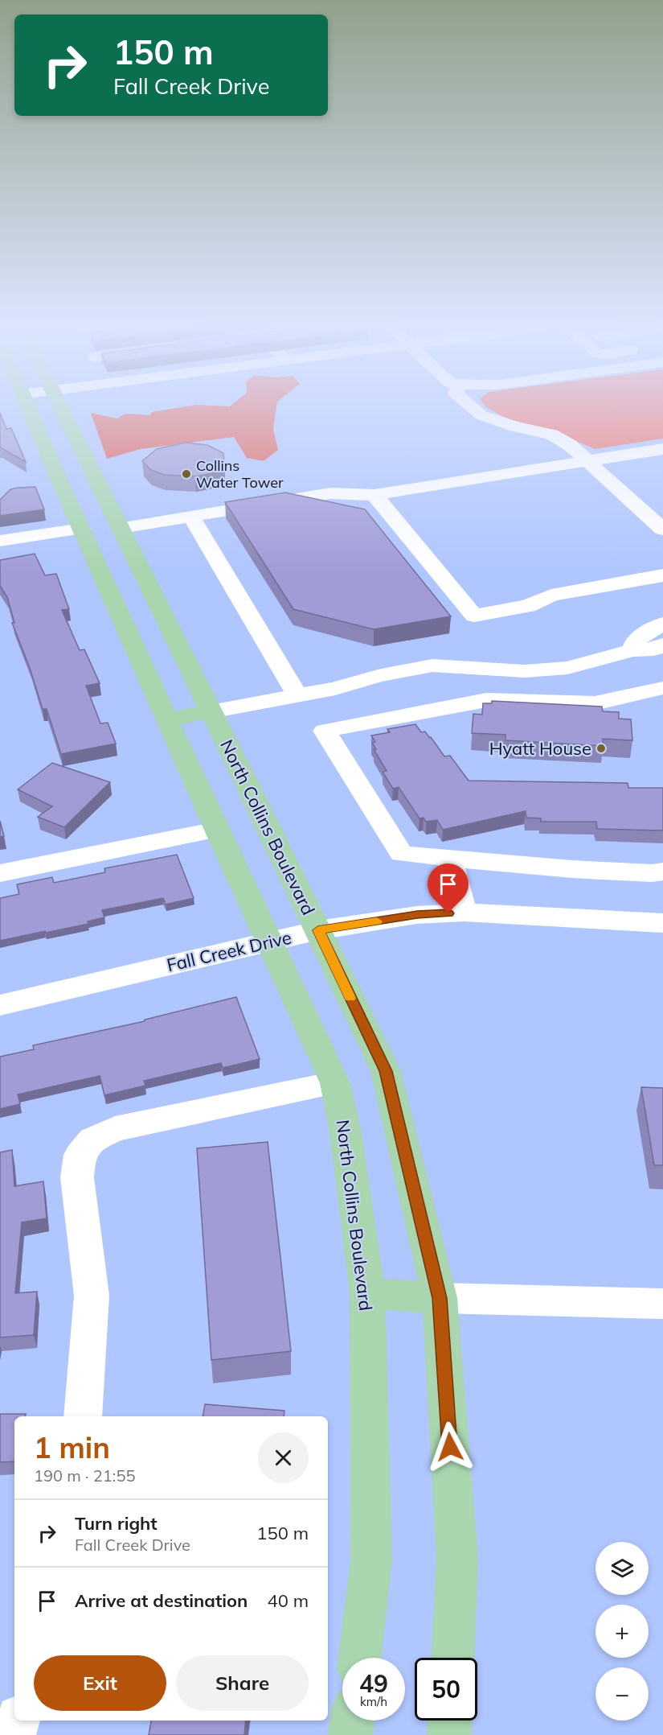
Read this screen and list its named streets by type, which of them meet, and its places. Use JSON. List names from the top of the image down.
{
  "streets": {
    "main road": ["North Collins Boulevard"],
    "street": ["Fall Creek Drive"]
  },
  "crossings": [
    ["North Collins Boulevard", "Fall Creek Drive"]
  ],
  "places": ["Collins Water Tower", "Hyatt House"],
  "page": {
    "turn": ["150 m", "Fall Creek Drive"],
    "heading": ["1 min", "190 m · 21:55"],
    "list": [
      {
        "name": "Turn right",
        "note": "Fall Creek Drive",
        "value": "150 m"
      },
      {
        "name": "Arrive at destination",
        "value": "40 m"
      }
    ],
    "map_buttons": ["+", "−"],
    "buttons": ["Exit", "Share"],
    "speed": "49 km/h",
    "limit": "50"
  }
}
